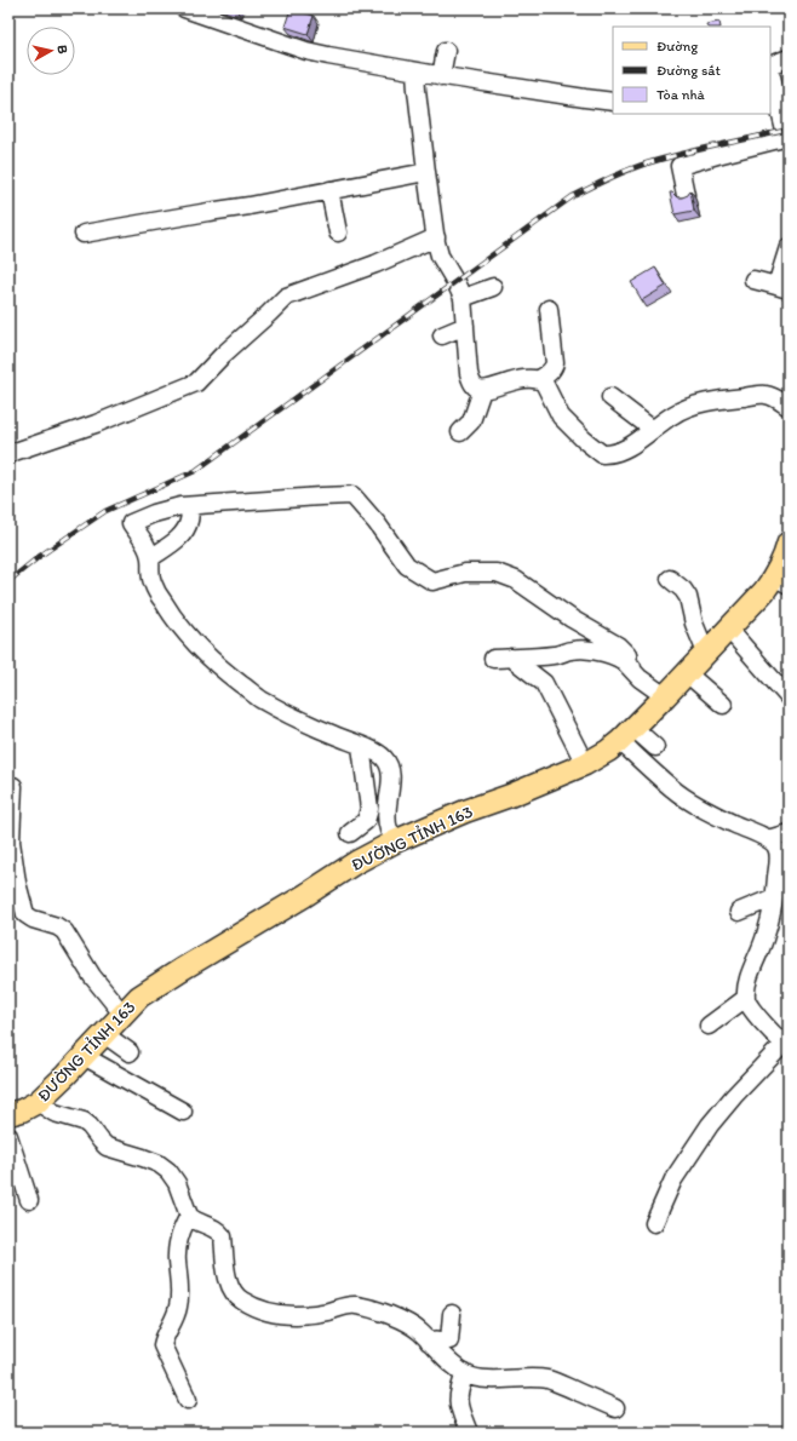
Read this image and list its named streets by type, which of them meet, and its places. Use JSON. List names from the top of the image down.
{
  "streets": {
    "main road": ["ĐƯỜNG TỈNH 163"]
  },
  "legend": ["Đường", "Đường sắt", "Tòa nhà"],
  "north": "right"
}
